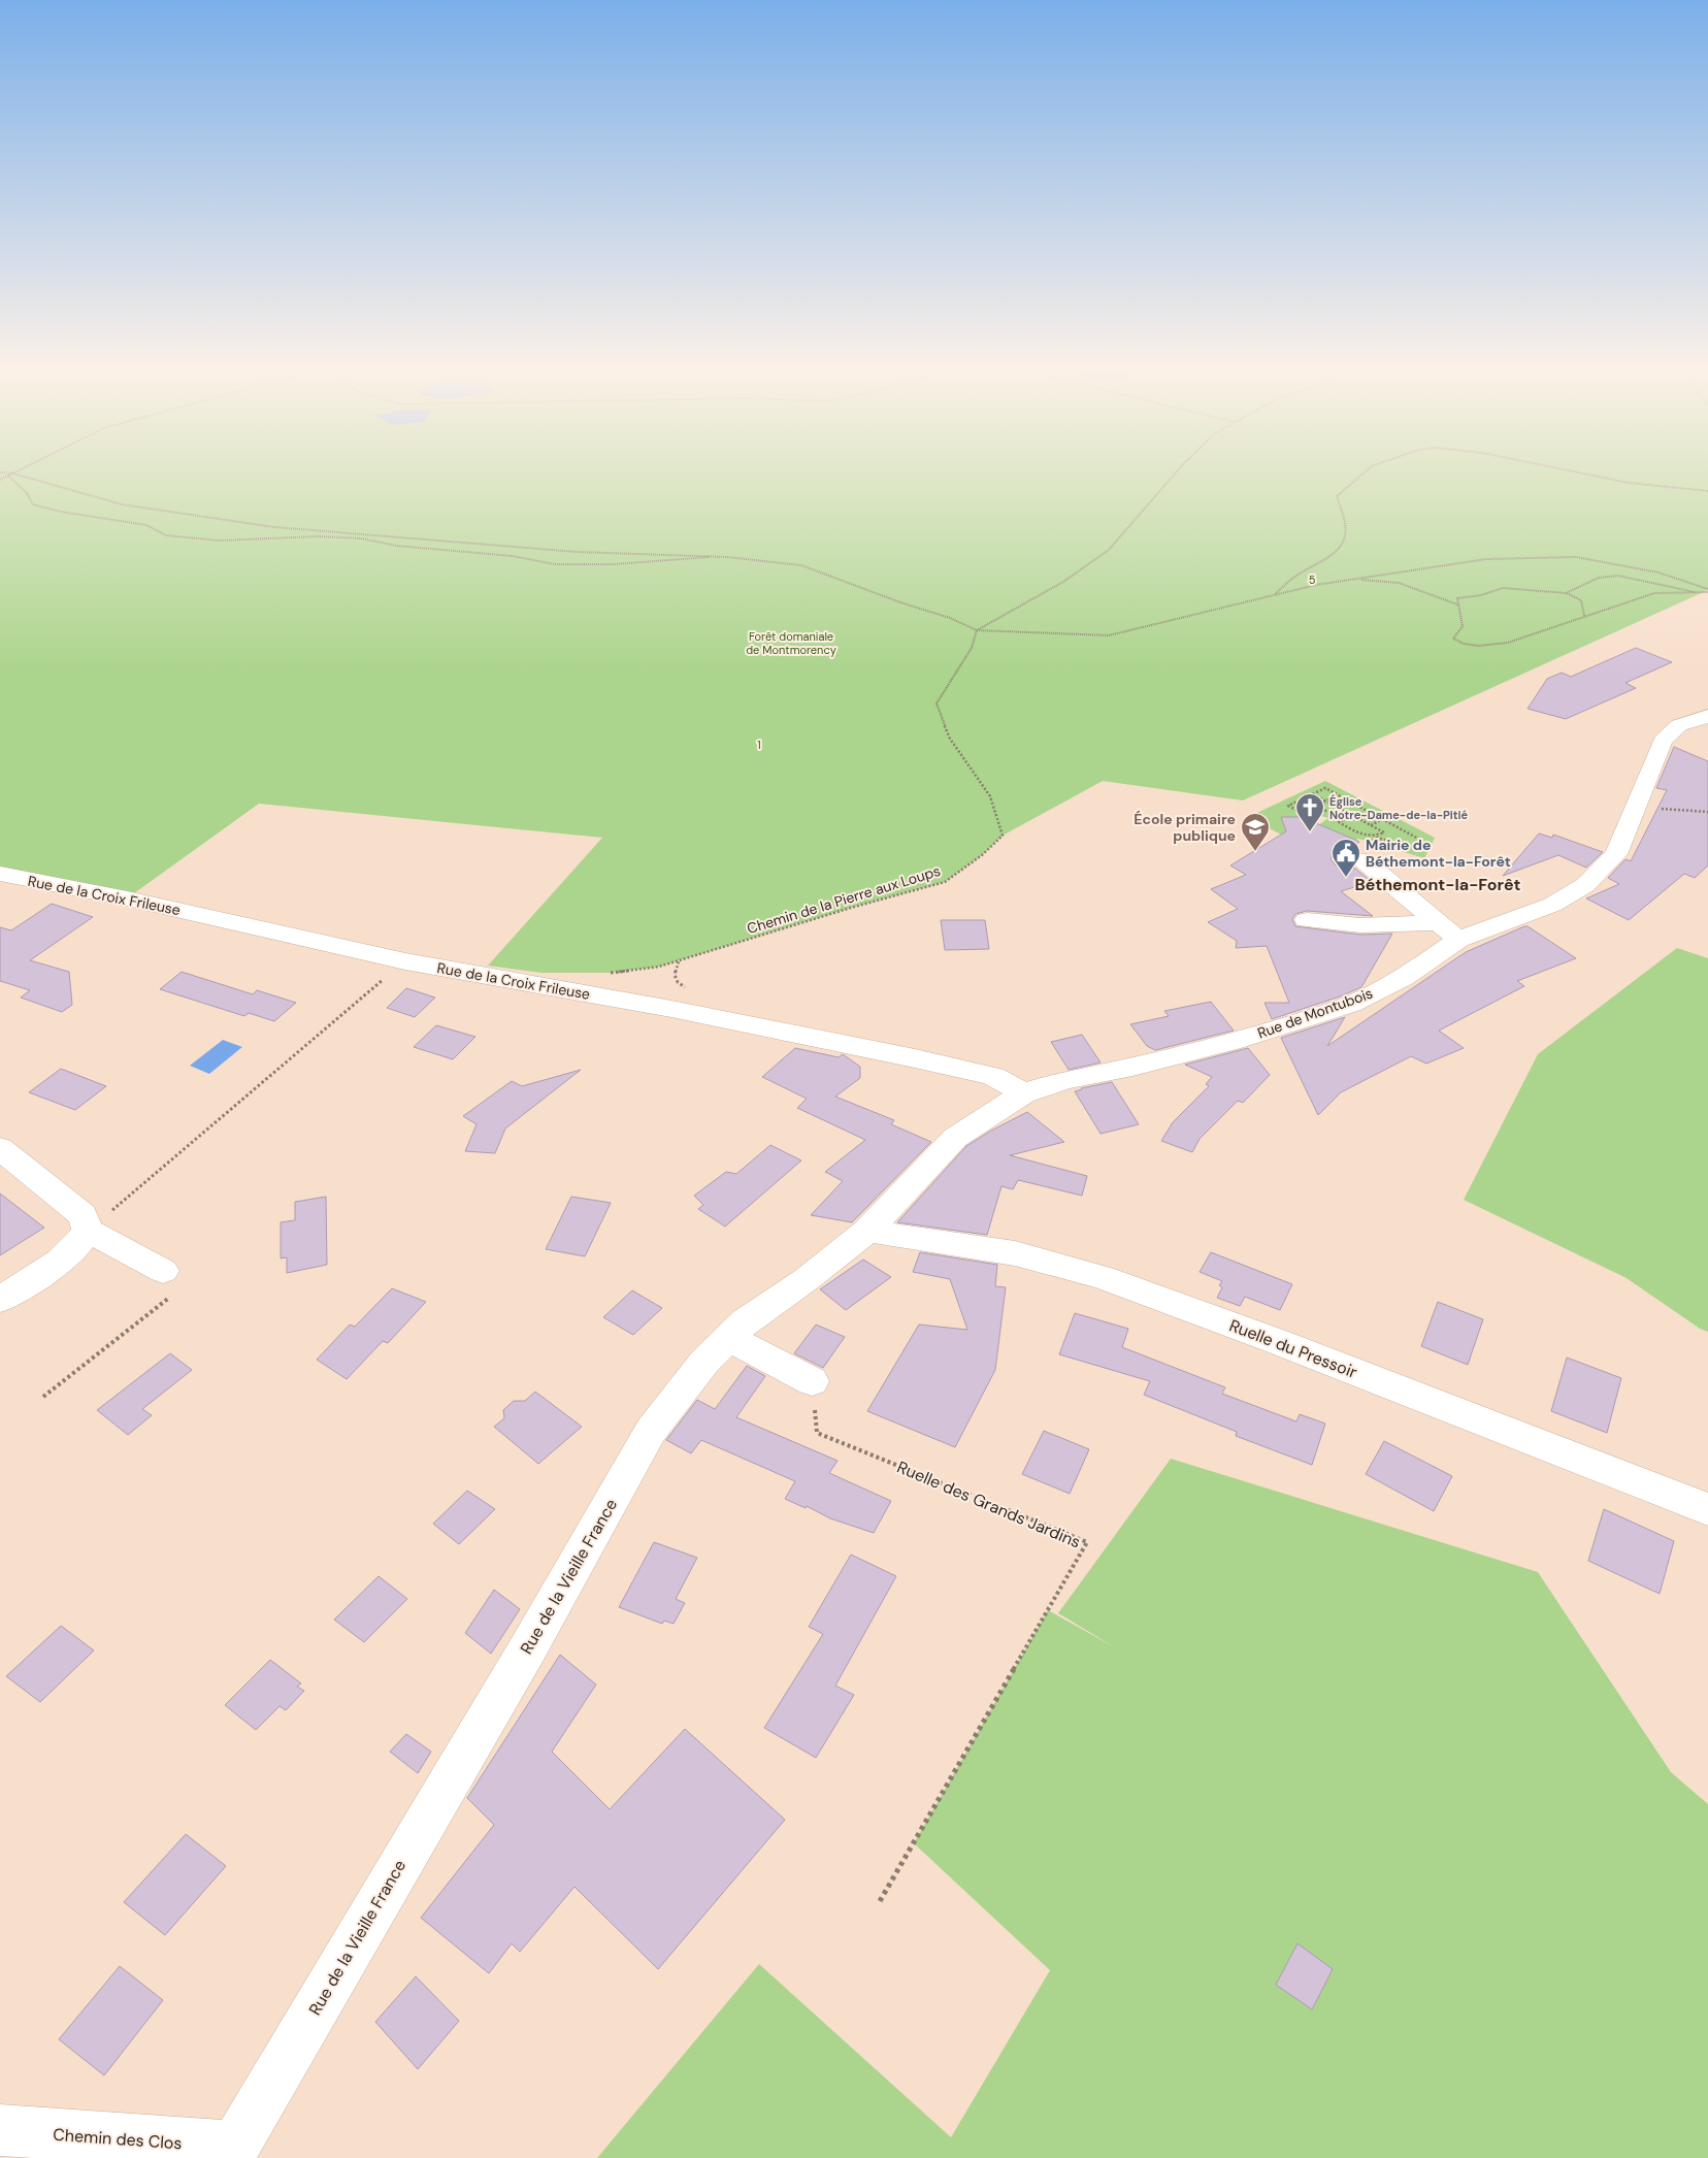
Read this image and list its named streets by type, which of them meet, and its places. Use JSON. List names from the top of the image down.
{
  "streets": {
    "street": [
      "Rue de la Croix Frileuse",
      "Rue de Montubois",
      "Ruelle du Pressoir",
      "Rue de la Vieille France",
      "Chemin des Clos"
    ],
    "path": ["Chemin de la Pierre aux Loups", "Ruelle des Grands Jardins"]
  },
  "crossings": [
    ["Rue de la Croix Frileuse", "Rue de Montubois"],
    ["Rue de la Croix Frileuse", "Rue de la Vieille France"],
    ["Rue de Montubois", "Rue de la Vieille France"],
    ["Ruelle du Pressoir", "Rue de la Vieille France"],
    ["Rue de la Vieille France", "Chemin des Clos"]
  ],
  "districts": ["Béthemont-la-Forêt"],
  "parks": ["5", "Forêt domaniale de Montmorency", "1"],
  "places": {
    "church": ["Église Notre-Dame-de-la-Pitié"],
    "school or university": ["École primaire publique"],
    "public building": ["Mairie de Béthemont-la-Forêt"]
  }
}
